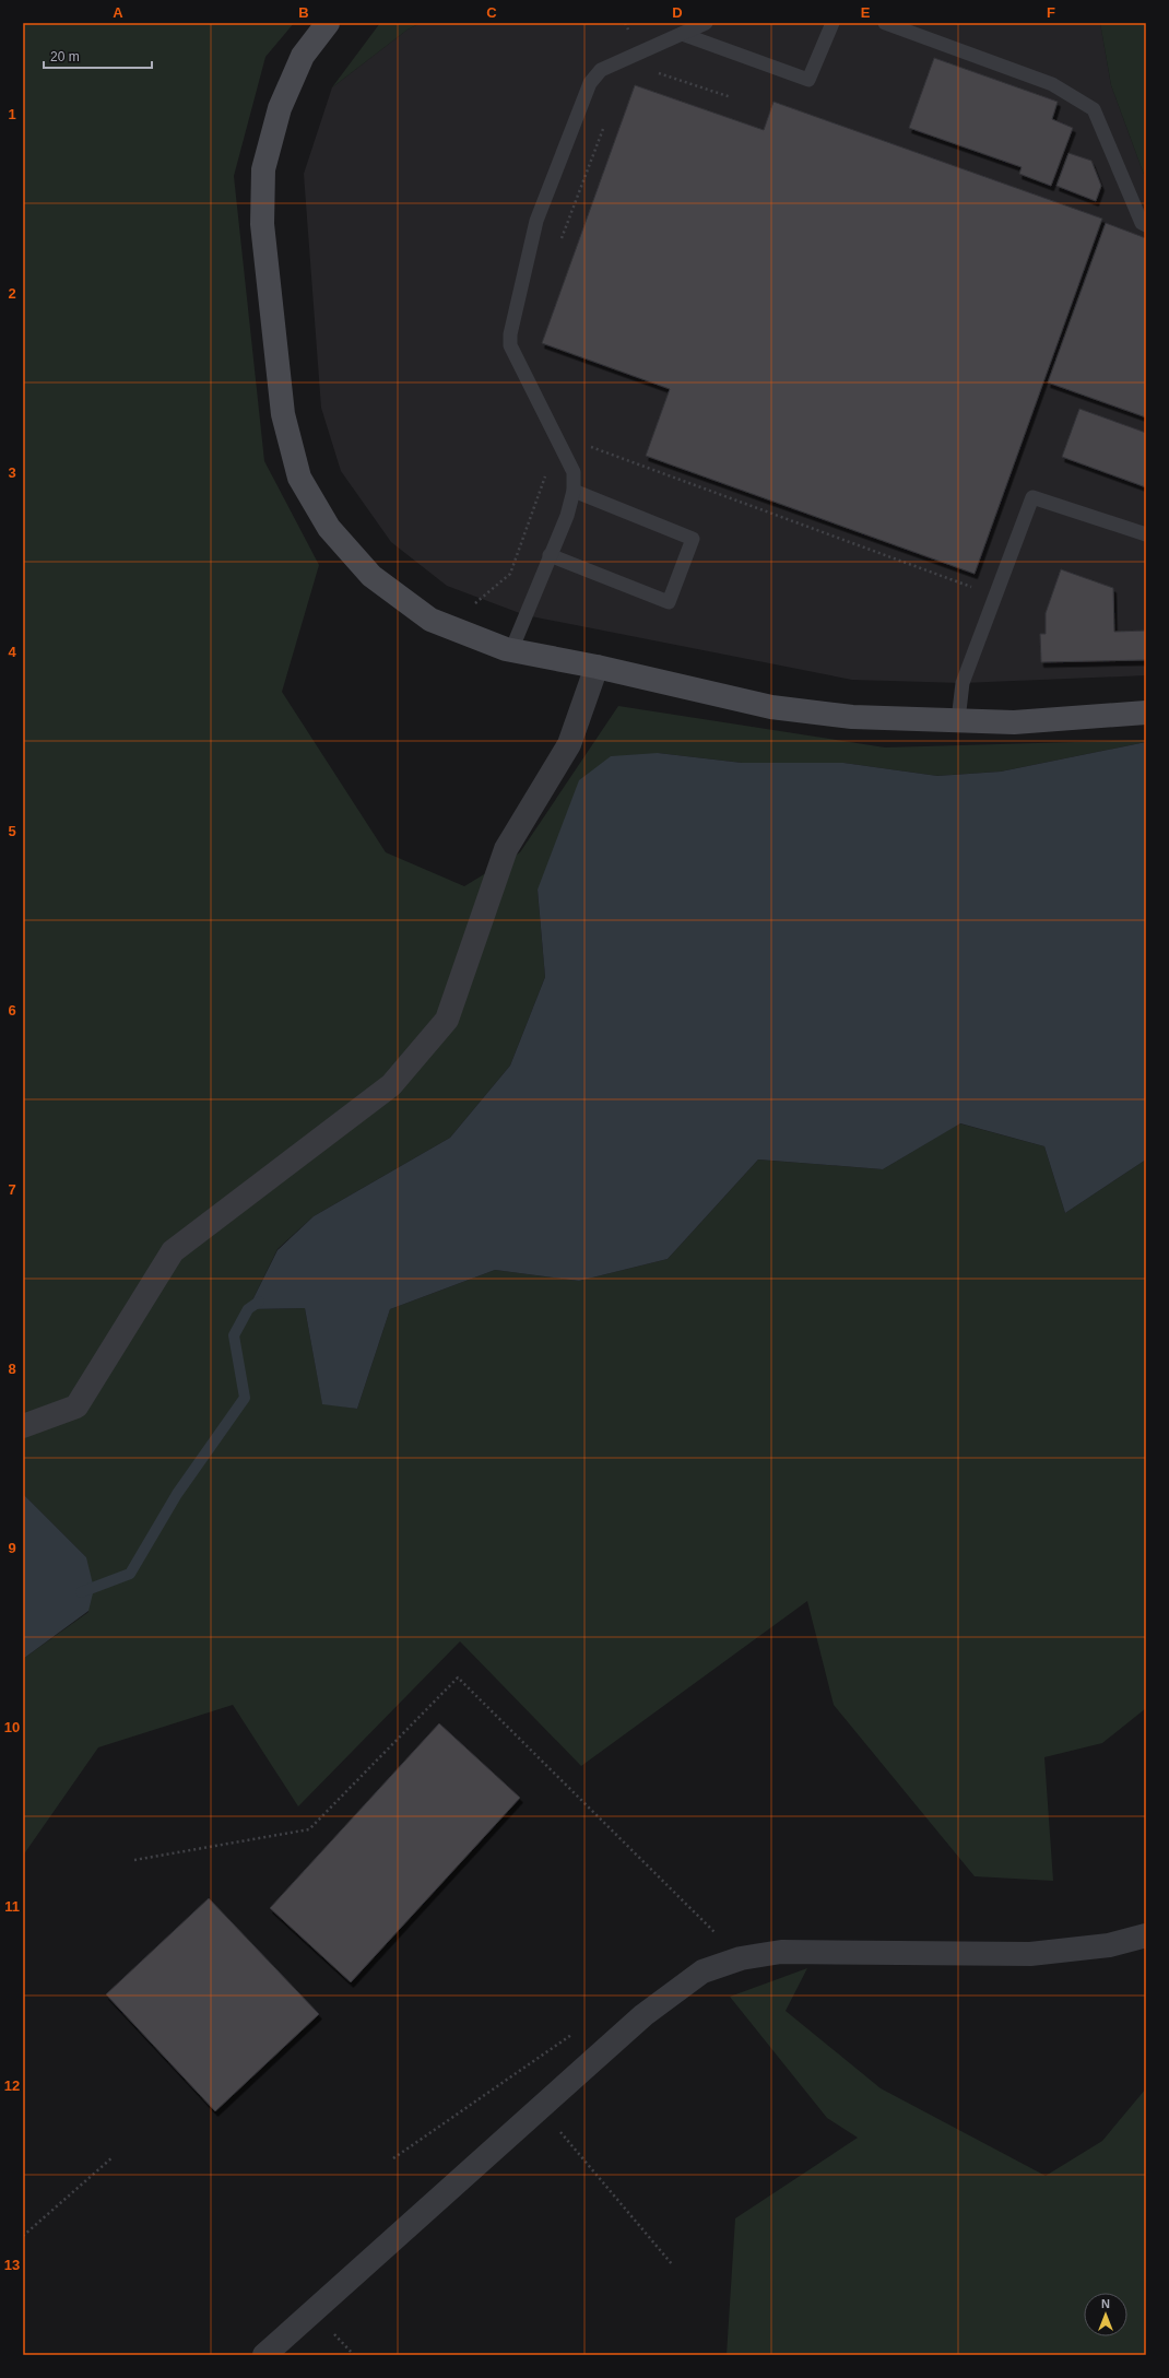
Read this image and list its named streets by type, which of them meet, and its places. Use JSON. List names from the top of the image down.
{
  "scale_bar": "20 m",
  "north": "top",
  "grid": {
    "columns": [
      "A",
      "B",
      "C",
      "D",
      "E",
      "F"
    ],
    "rows": [
      "1",
      "2",
      "3",
      "4",
      "5",
      "6",
      "7",
      "8",
      "9",
      "10",
      "11",
      "12",
      "13"
    ]
  }
}
